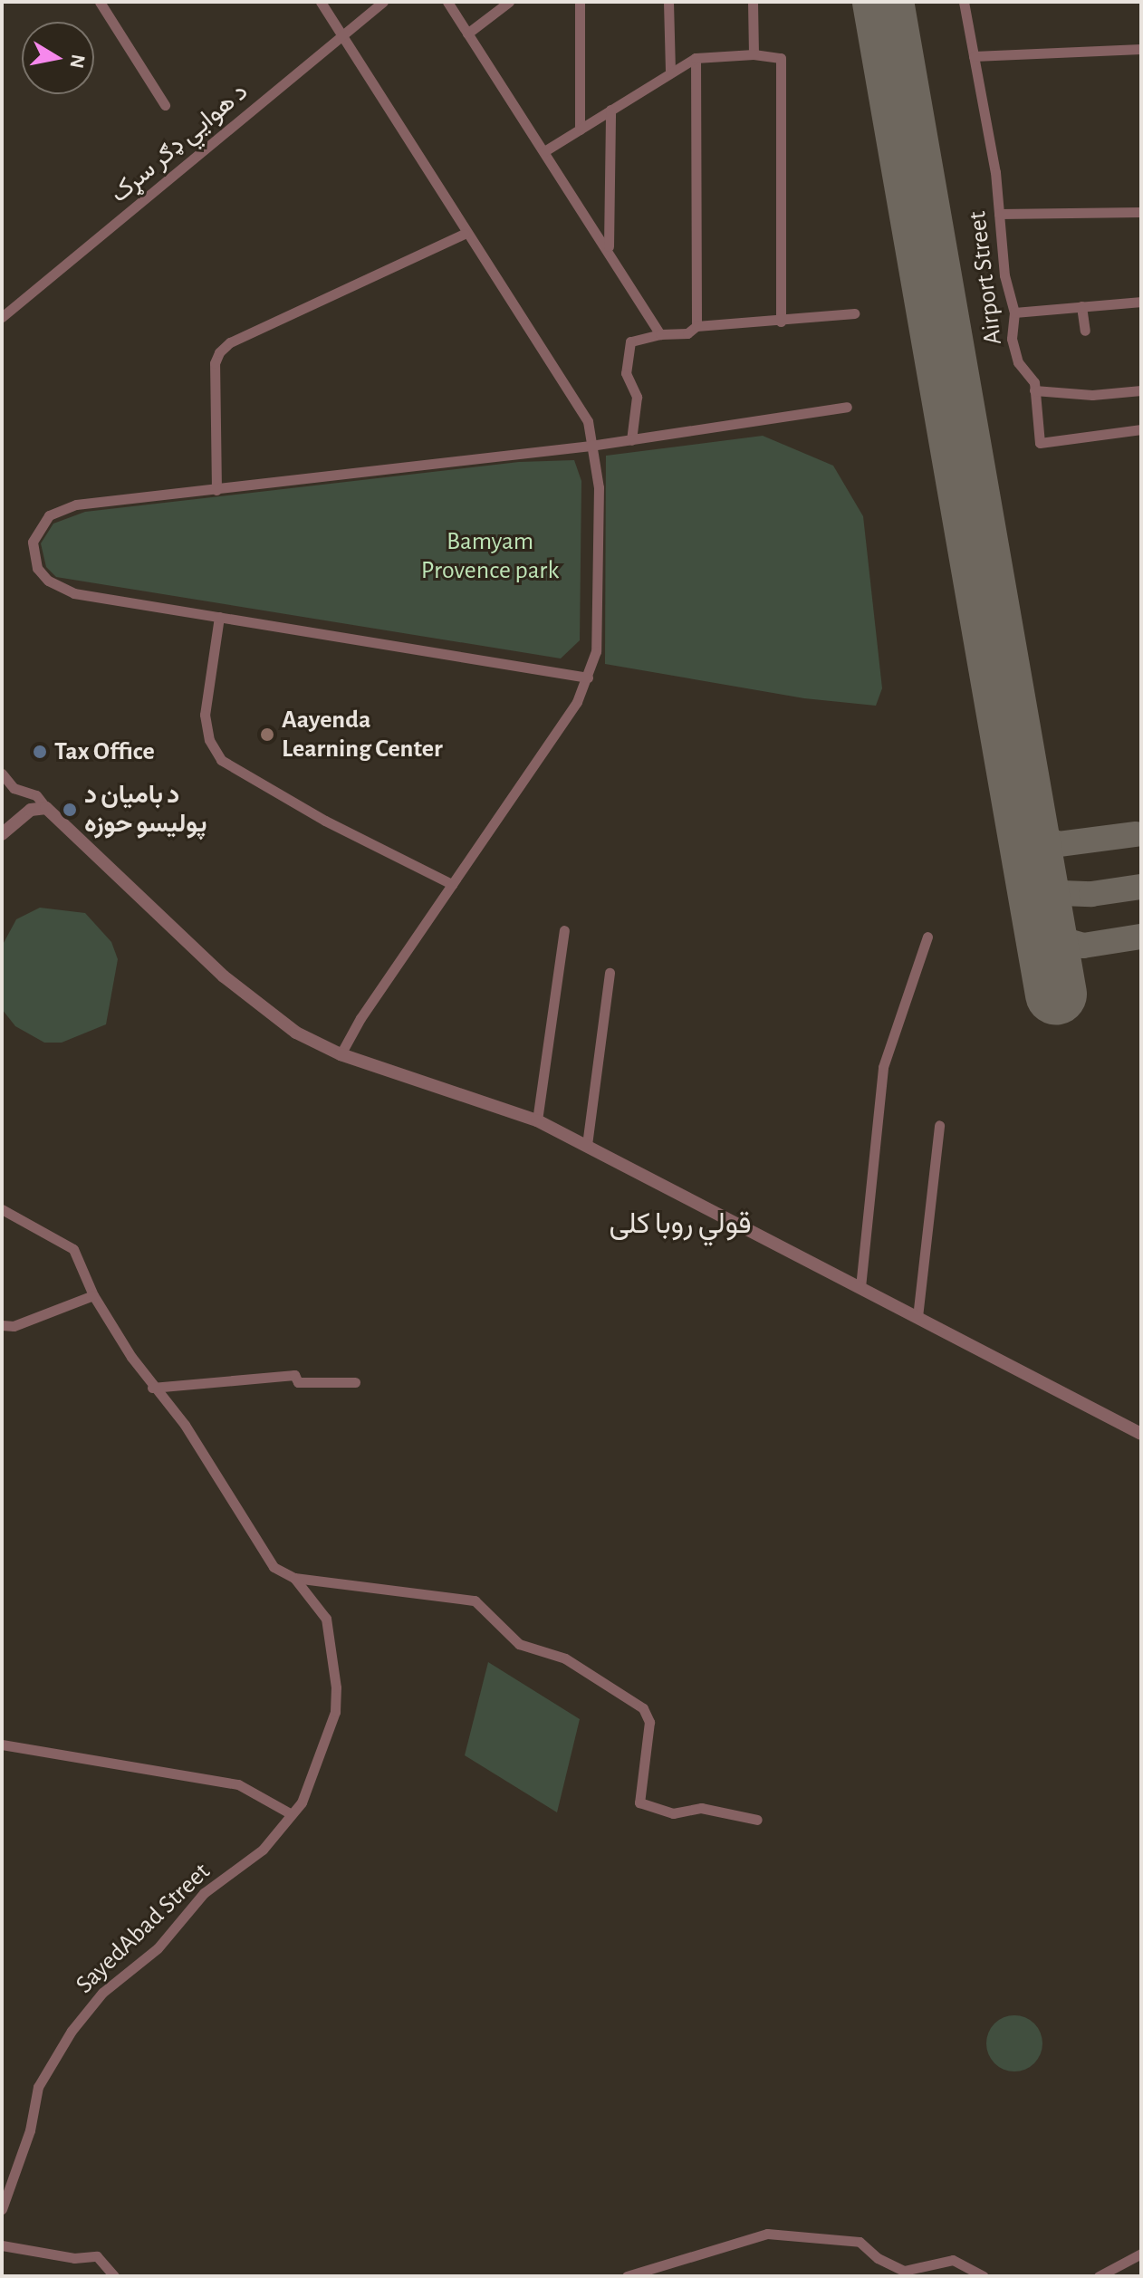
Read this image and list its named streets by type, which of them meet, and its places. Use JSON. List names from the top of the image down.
{
  "streets": {
    "street": ["د هوايي ډګر سړک", "Airport Street", "SayedAbad Street"]
  },
  "districts": ["قولي روبا کلی"],
  "parks": ["Bamyam Provence park"],
  "places": ["Aayenda Learning Center", "Tax Office", "د بامیان د پولیسو حوزه"],
  "north": "right"
}
